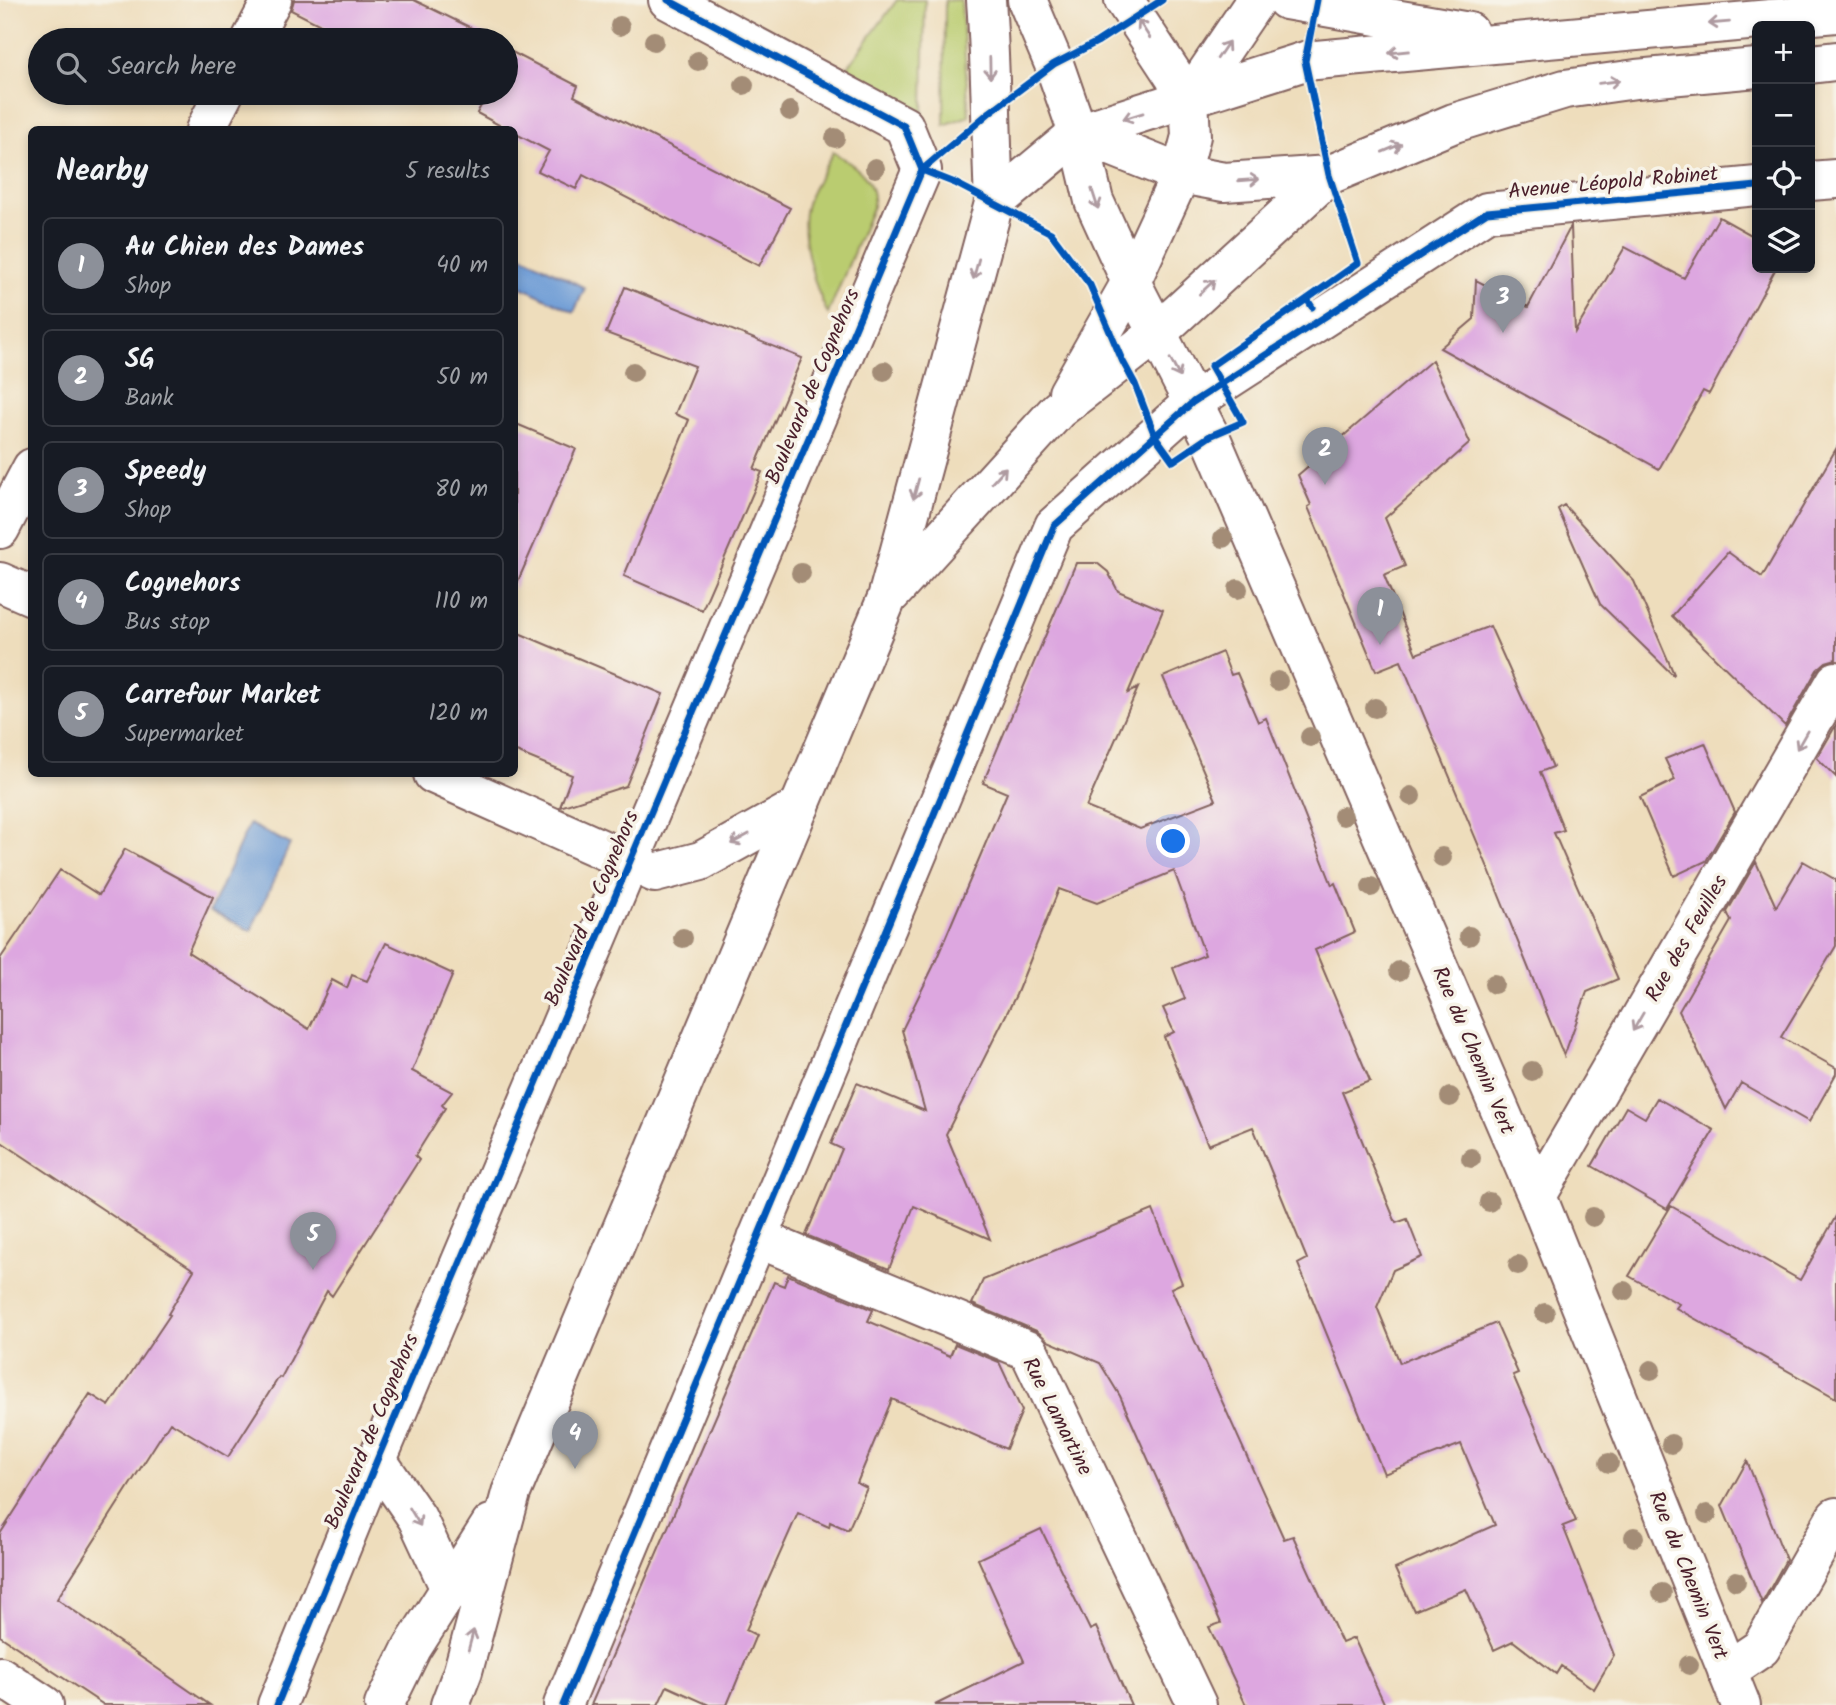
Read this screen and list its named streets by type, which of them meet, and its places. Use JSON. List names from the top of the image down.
{
  "streets": {
    "street": [
      "Avenue Léopold Robinet",
      "Boulevard de Cognehors",
      "Rue des Feuilles",
      "Rue du Chemin Vert",
      "Rue Lamartine"
    ]
  },
  "crossings": [
    ["Avenue Léopold Robinet", "Rue du Chemin Vert"],
    ["Rue des Feuilles", "Rue du Chemin Vert"]
  ],
  "one_way": ["Rue des Feuilles"],
  "page": {
    "map_buttons": ["+", "−"],
    "search": "Search here",
    "heading": ["Nearby", "5 results"],
    "list": [
      {
        "mark": "1",
        "name": "Au Chien des Dames",
        "note": "Shop",
        "value": "40 m"
      },
      {
        "mark": "2",
        "name": "SG",
        "note": "Bank",
        "value": "50 m"
      },
      {
        "mark": "3",
        "name": "Speedy",
        "note": "Shop",
        "value": "80 m"
      },
      {
        "mark": "4",
        "name": "Cognehors",
        "note": "Bus stop",
        "value": "110 m"
      },
      {
        "mark": "5",
        "name": "Carrefour Market",
        "note": "Supermarket",
        "value": "120 m"
      }
    ],
    "pins": [
      "3",
      "2",
      "1",
      "5",
      "4"
    ]
  }
}
